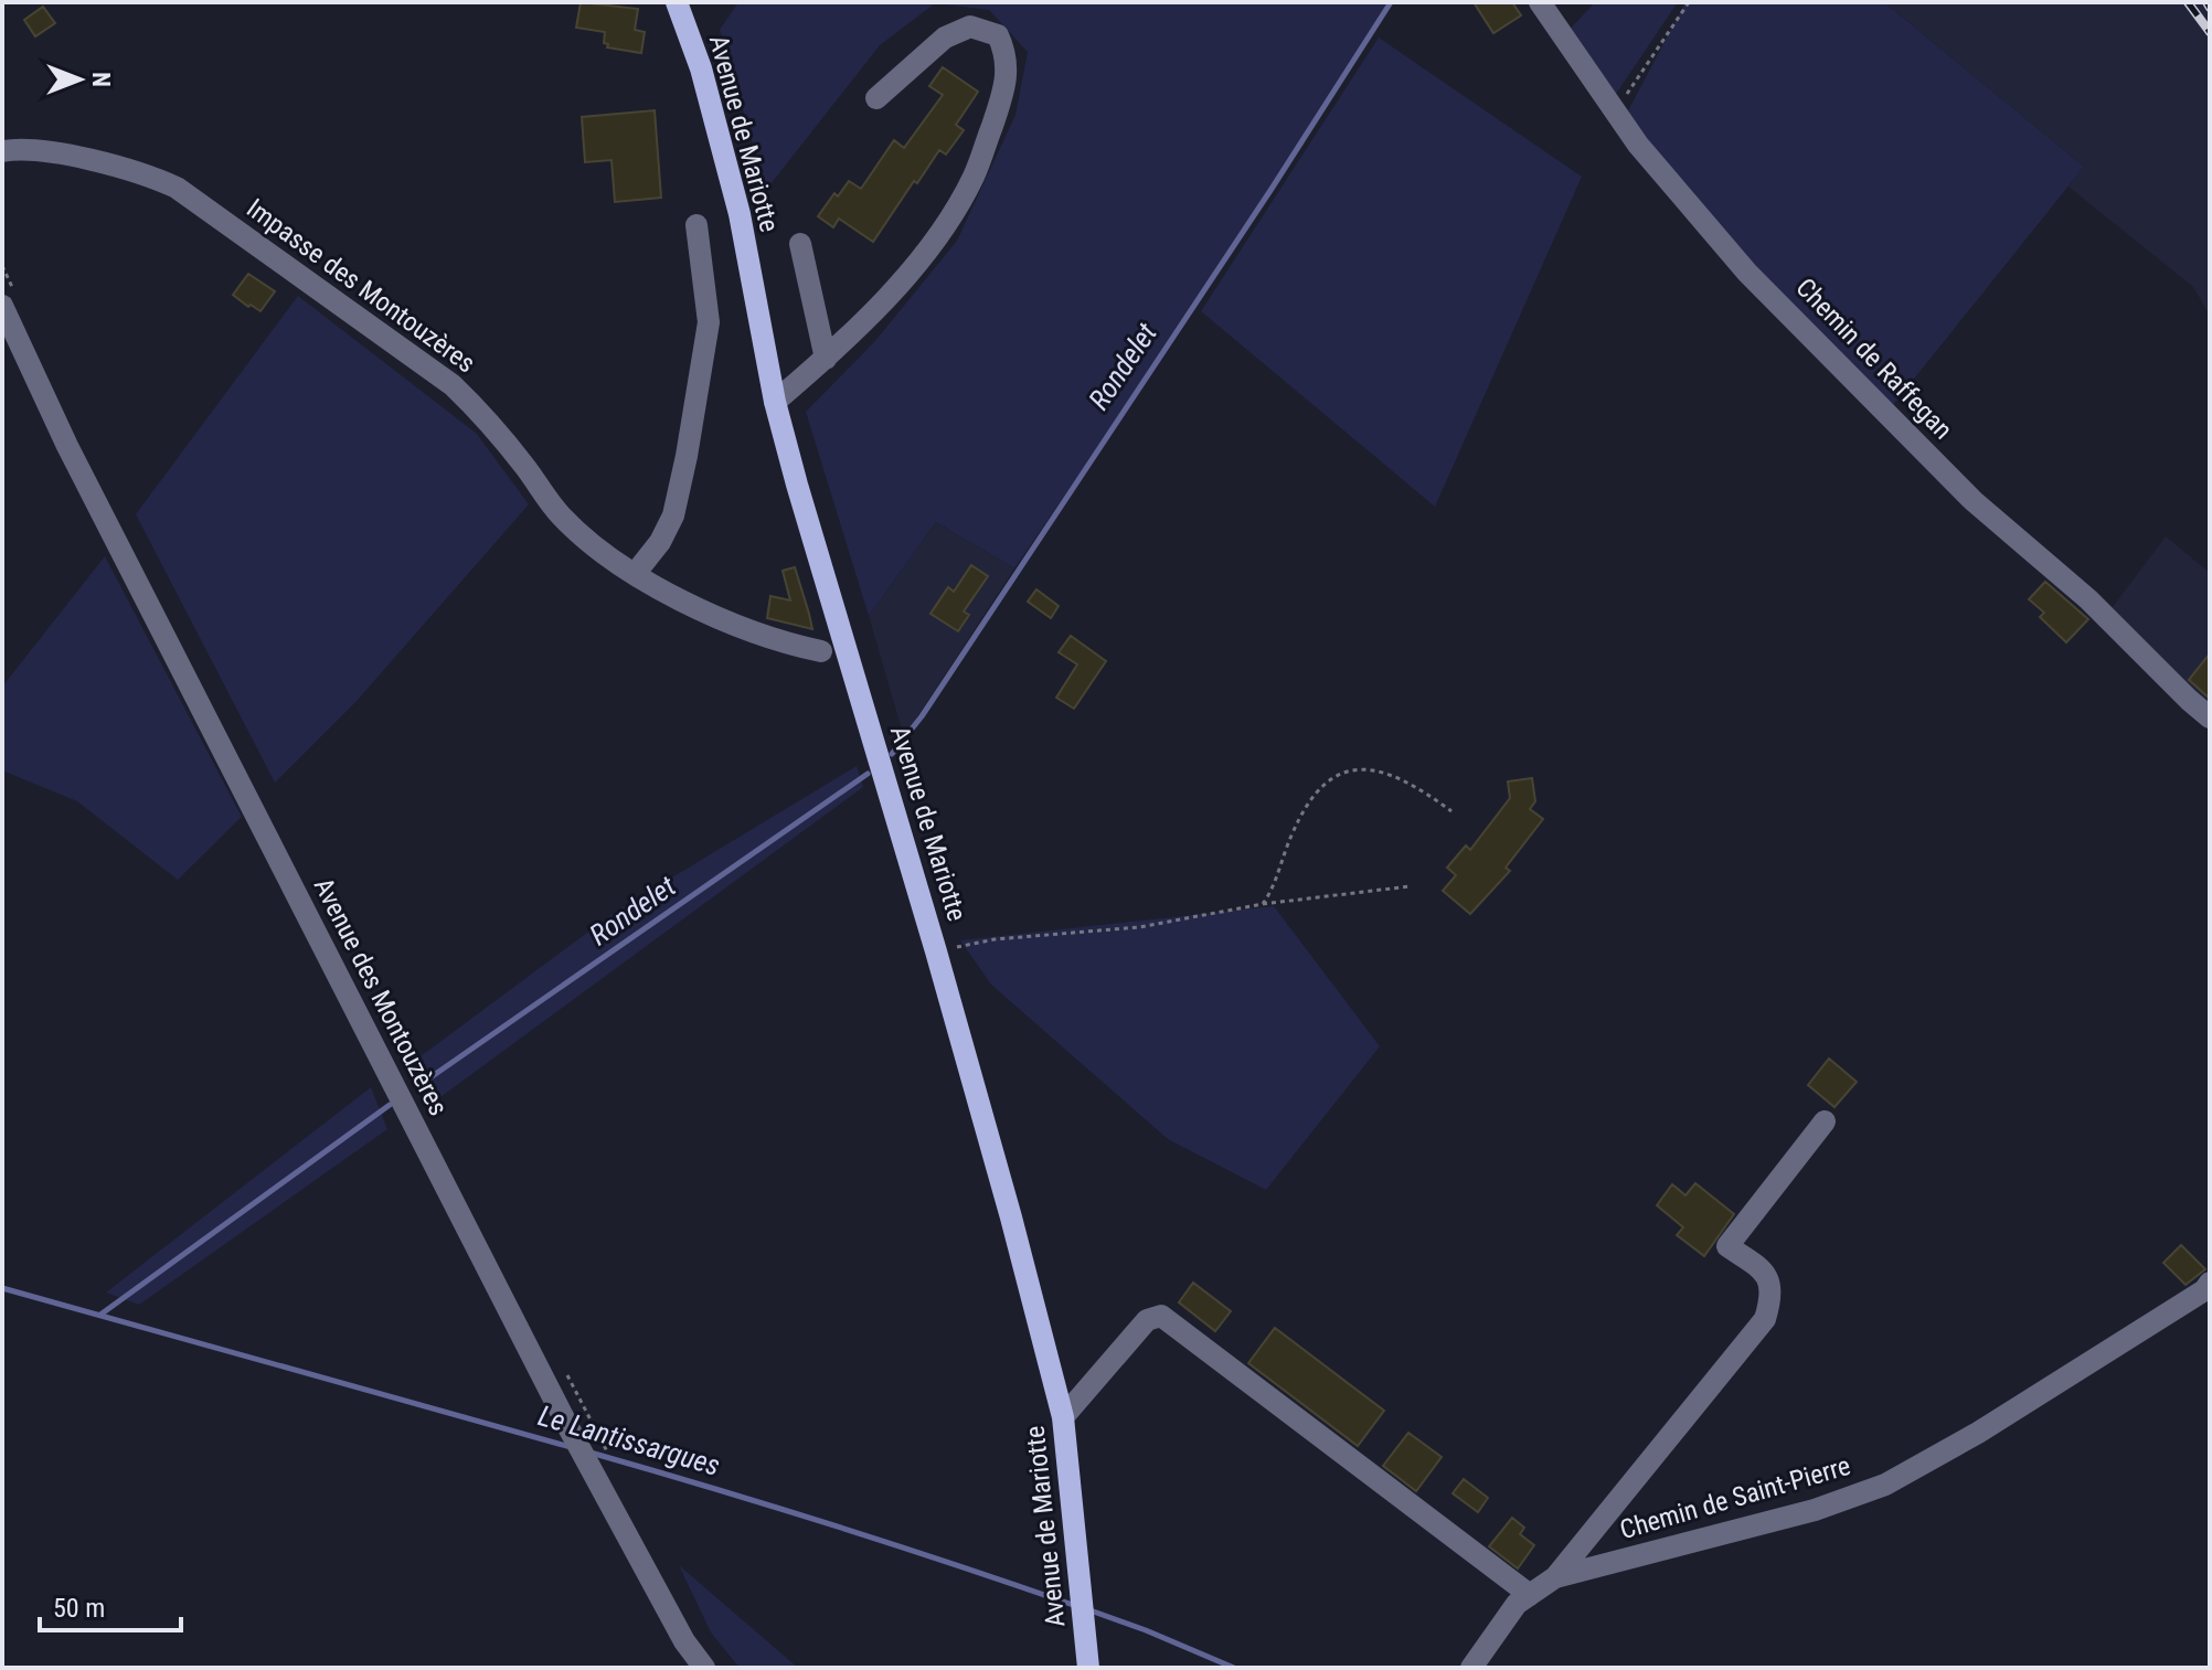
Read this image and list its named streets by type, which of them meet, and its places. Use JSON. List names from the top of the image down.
{
  "streets": {
    "main road": ["Avenue de Mariotte"],
    "street": [
      "Impasse des Montouzères",
      "Chemin de Raffegan",
      "Avenue des Montouzères",
      "Chemin de Saint-Pierre"
    ]
  },
  "water": ["Rondelet", "Le Lantissargues"],
  "scale_bar": "50 m",
  "north": "right"
}
